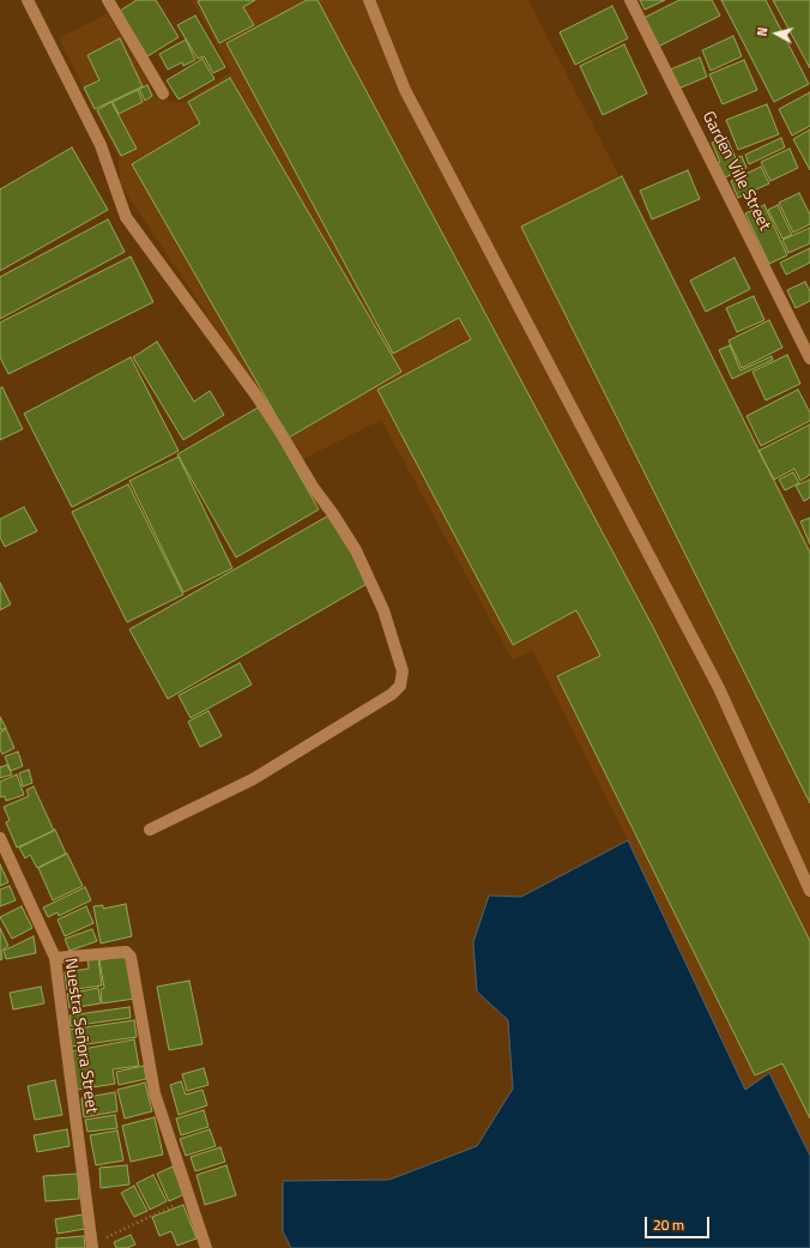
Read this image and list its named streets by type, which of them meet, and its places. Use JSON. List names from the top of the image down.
{
  "streets": {
    "street": ["Garden Ville Street", "Nuestra Señora Street"]
  },
  "scale_bar": "20 m",
  "north": "left"
}
